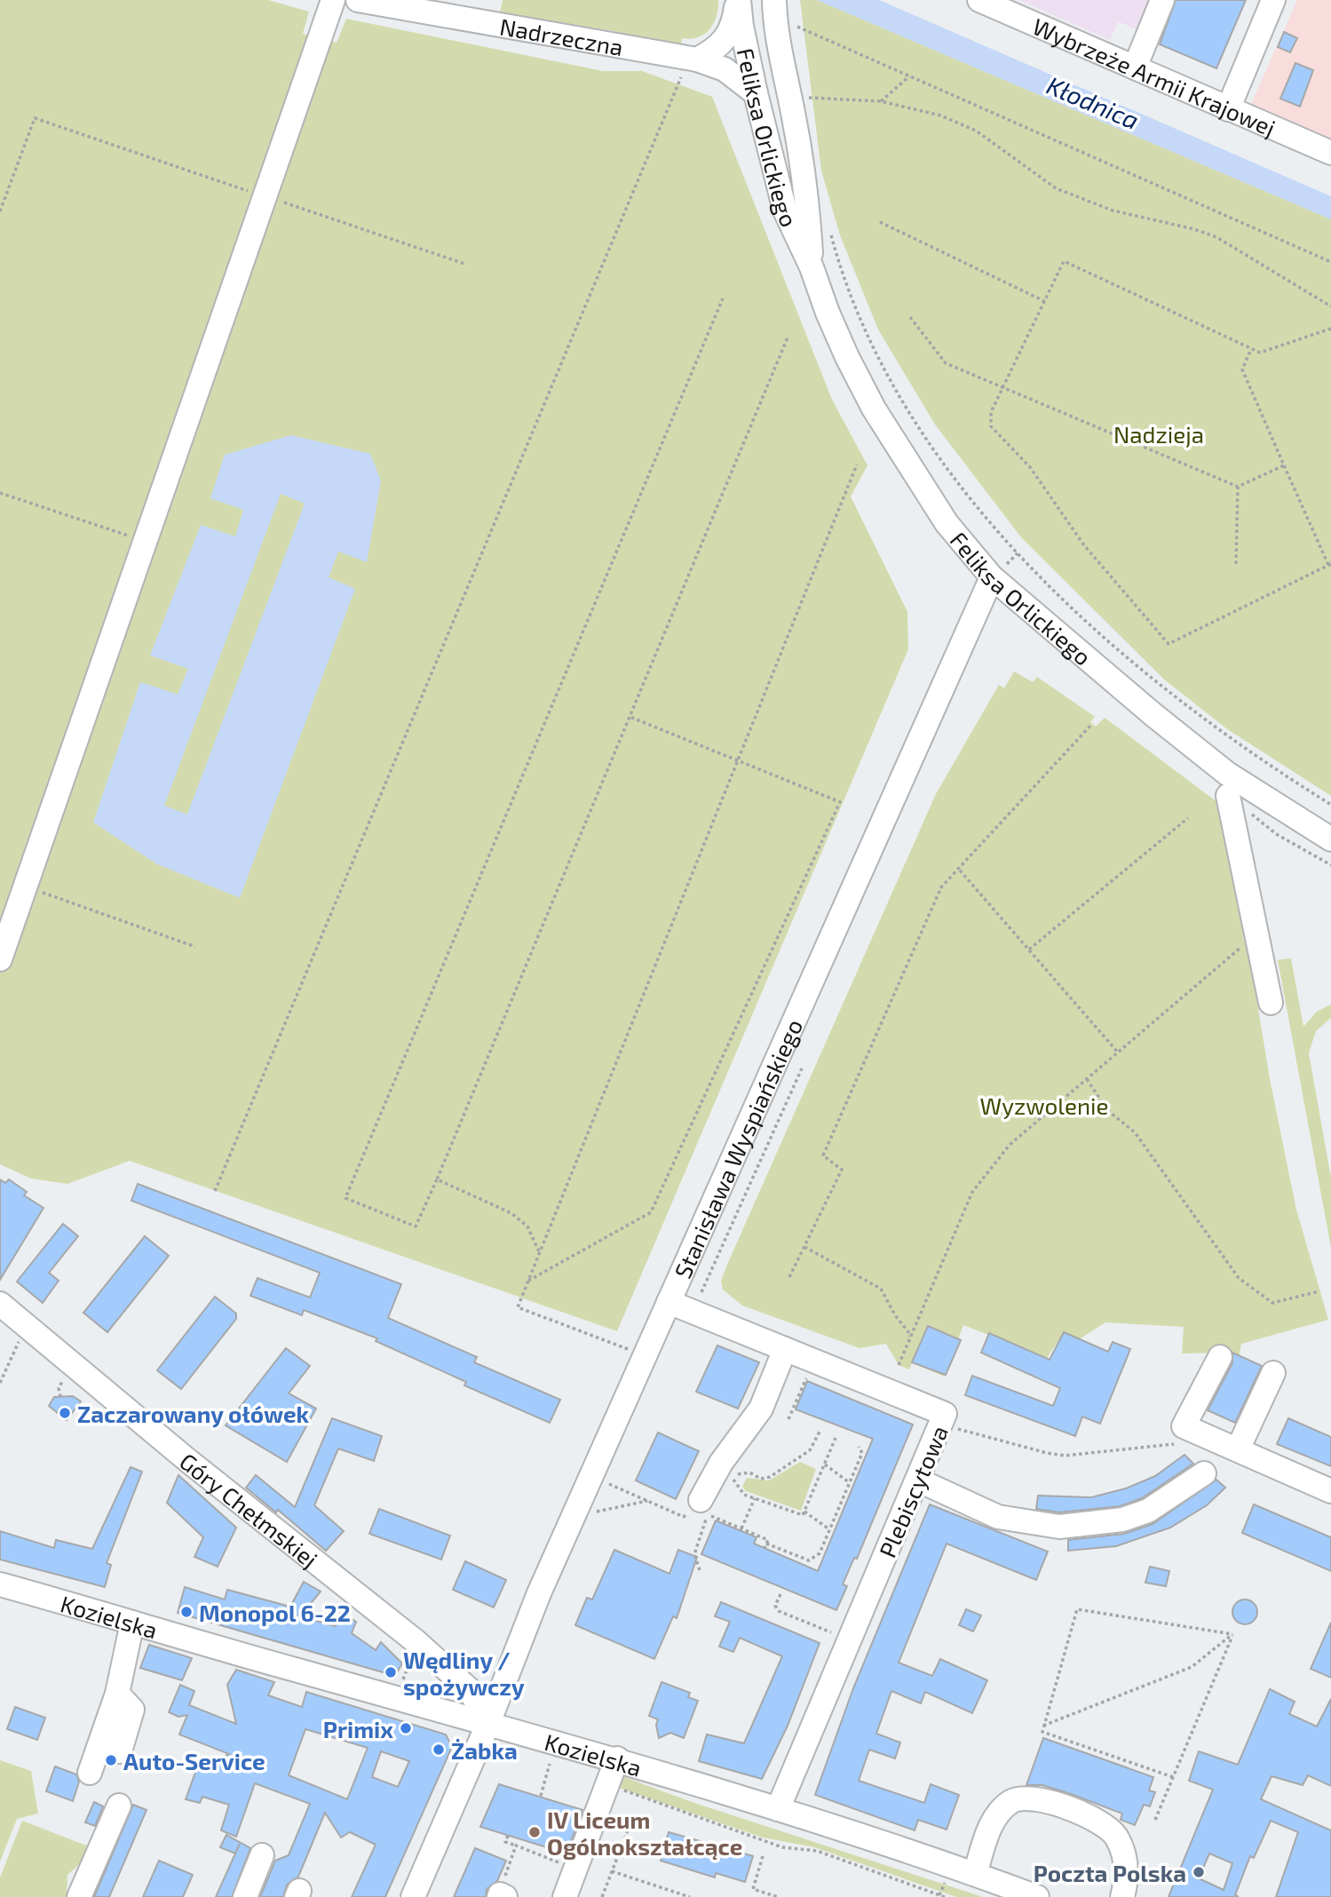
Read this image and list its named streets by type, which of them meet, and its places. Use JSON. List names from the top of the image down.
{
  "streets": {
    "street": [
      "Nadrzeczna",
      "Wybrzeże Armii Krajowej",
      "Feliksa Orlickiego",
      "Stanisława Wyspiańskiego",
      "Plebiscytowa",
      "Góry Chełmskiej",
      "Kozielska"
    ]
  },
  "crossings": [
    ["Nadrzeczna", "Feliksa Orlickiego"],
    ["Feliksa Orlickiego", "Stanisława Wyspiańskiego"],
    ["Stanisława Wyspiańskiego", "Plebiscytowa"],
    ["Stanisława Wyspiańskiego", "Góry Chełmskiej"],
    ["Stanisława Wyspiańskiego", "Kozielska"],
    ["Plebiscytowa", "Kozielska"],
    ["Góry Chełmskiej", "Kozielska"]
  ],
  "water": ["Kłodnica"],
  "parks": ["Nadzieja", "Wyzwolenie"],
  "places": [
    "Zaczarowany ołówek",
    "Monopol 6-22",
    "Wędliny / spożywczy",
    "Primix",
    "Żabka",
    "Auto-Service",
    "IV Liceum Ogólnokształcące",
    "Poczta Polska"
  ]
}
